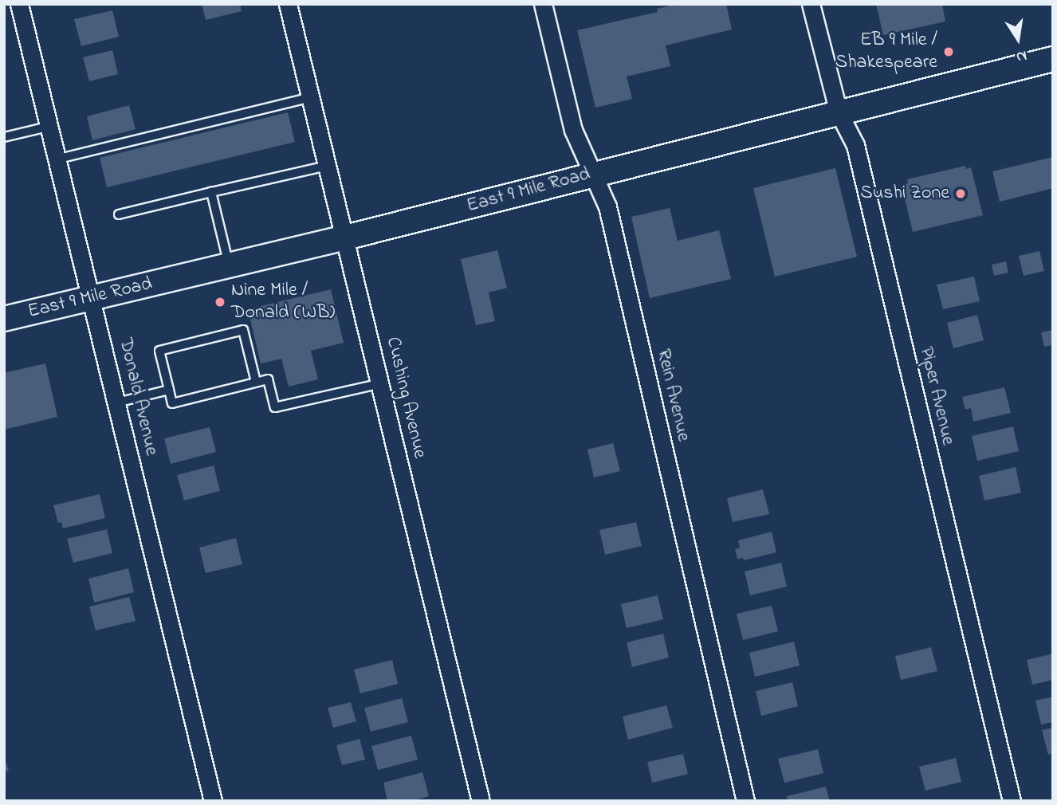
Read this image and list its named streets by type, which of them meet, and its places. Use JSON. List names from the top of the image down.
{
  "streets": {
    "main road": ["East 9 Mile Road"],
    "street": [
      "Rein Avenue",
      "Piper Avenue",
      "Donald Avenue",
      "Cushing Avenue"
    ]
  },
  "crossings": [
    ["East 9 Mile Road", "Rein Avenue"],
    ["East 9 Mile Road", "Piper Avenue"],
    ["East 9 Mile Road", "Donald Avenue"],
    ["East 9 Mile Road", "Cushing Avenue"]
  ],
  "places": ["EB 9 Mile / Shakespeare", "Sushi Zone", "Nine Mile / Donald (WB)"],
  "north": "bottom"
}
